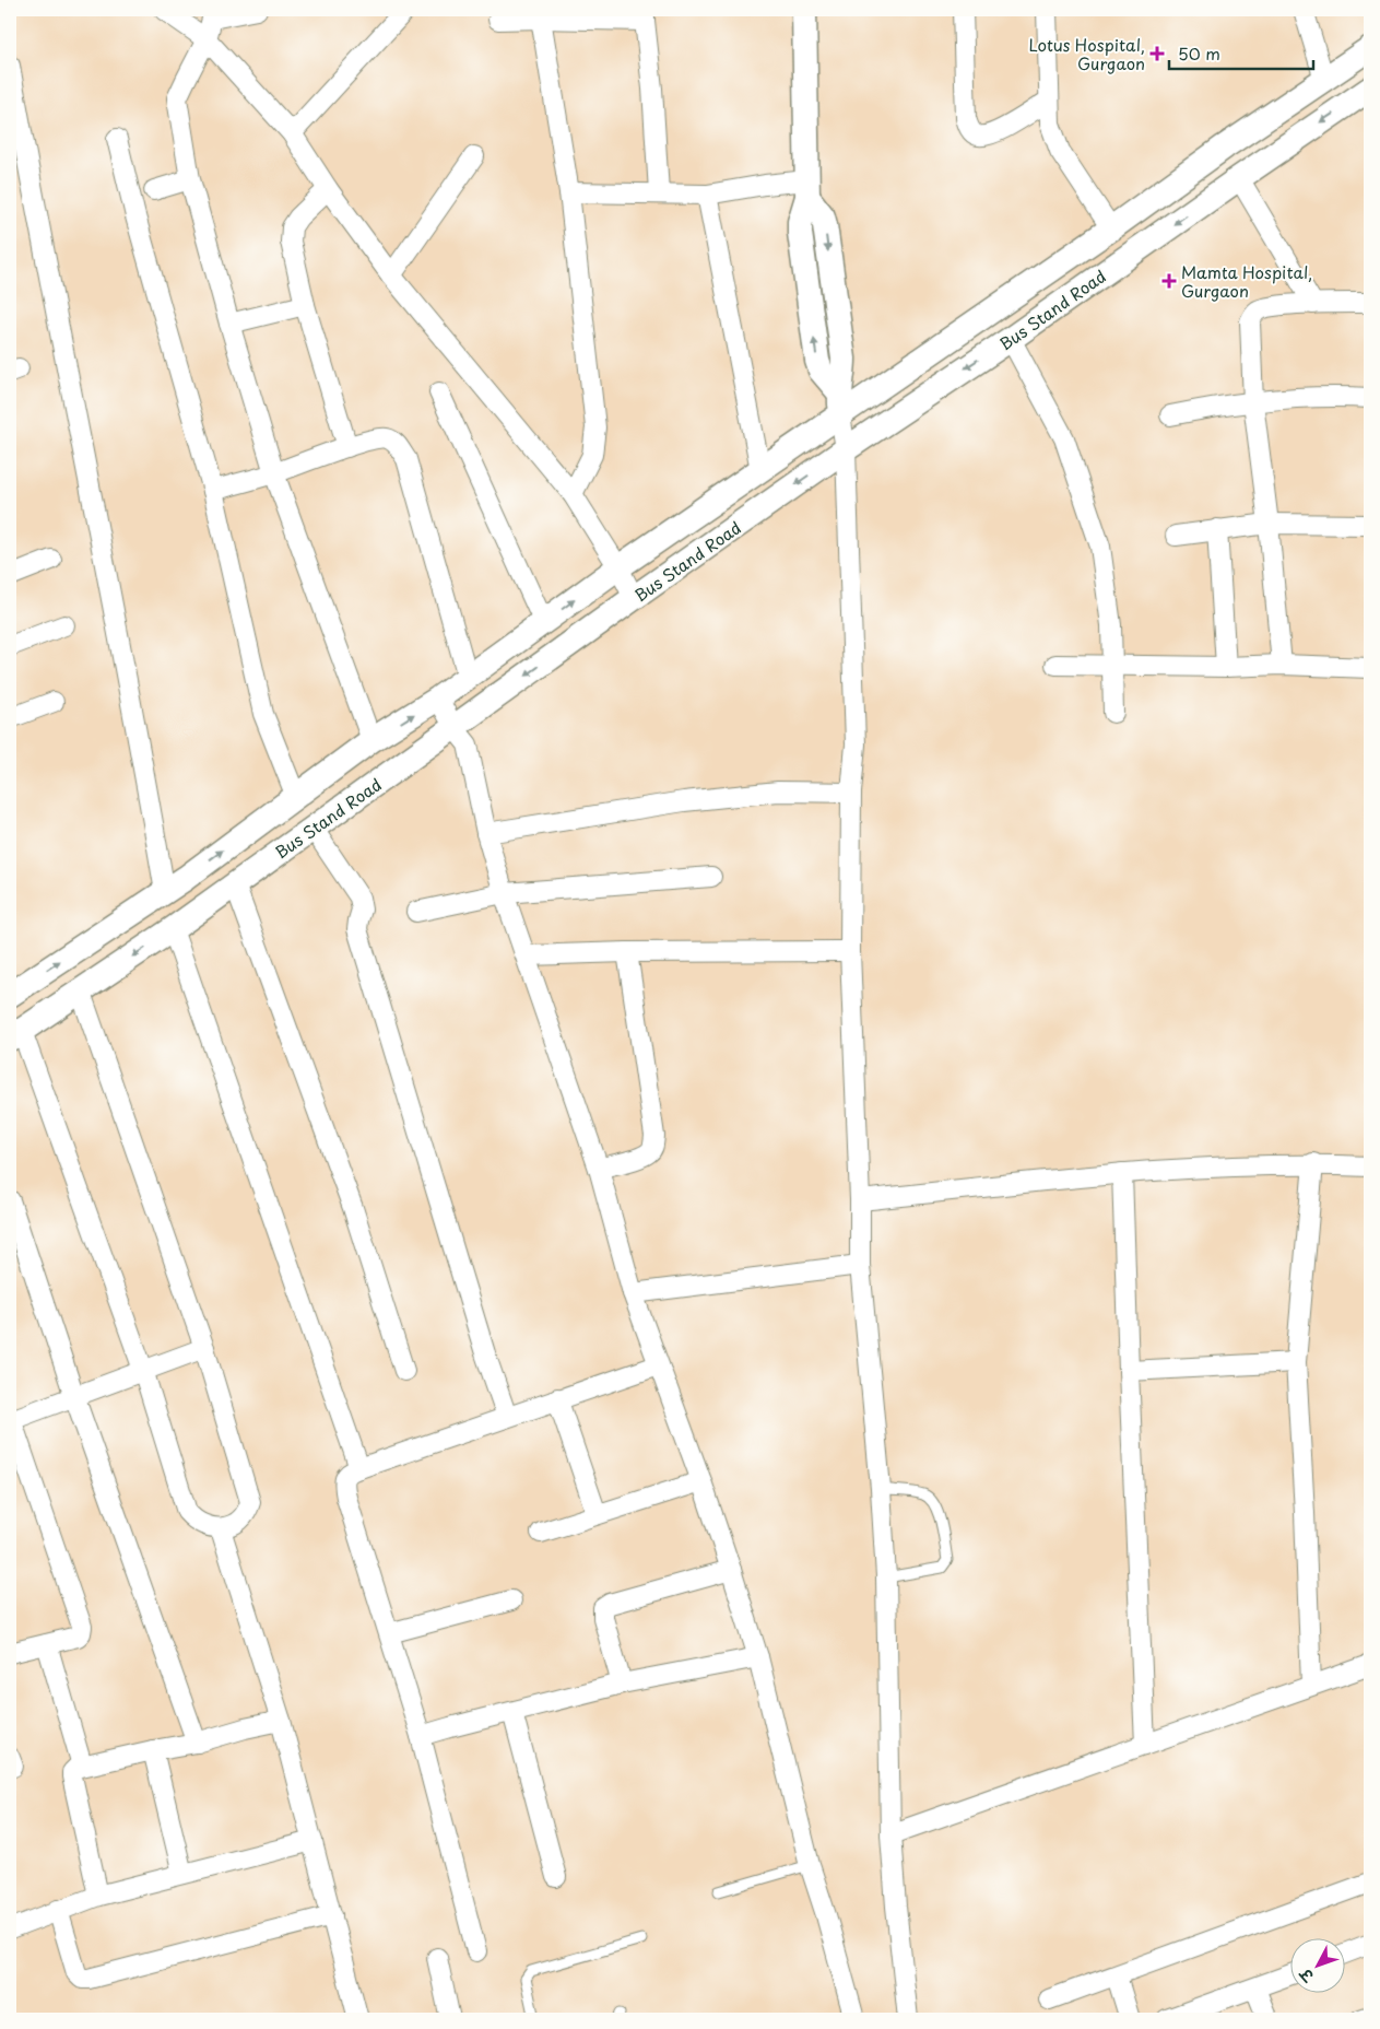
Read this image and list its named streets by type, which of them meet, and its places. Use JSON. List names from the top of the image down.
{
  "streets": {
    "street": ["Bus Stand Road"]
  },
  "places": {
    "health": ["Lotus Hospital, Gurgaon", "Mamta Hospital, Gurgaon"]
  },
  "scale_bar": "50 m",
  "north": "bottom left"
}
